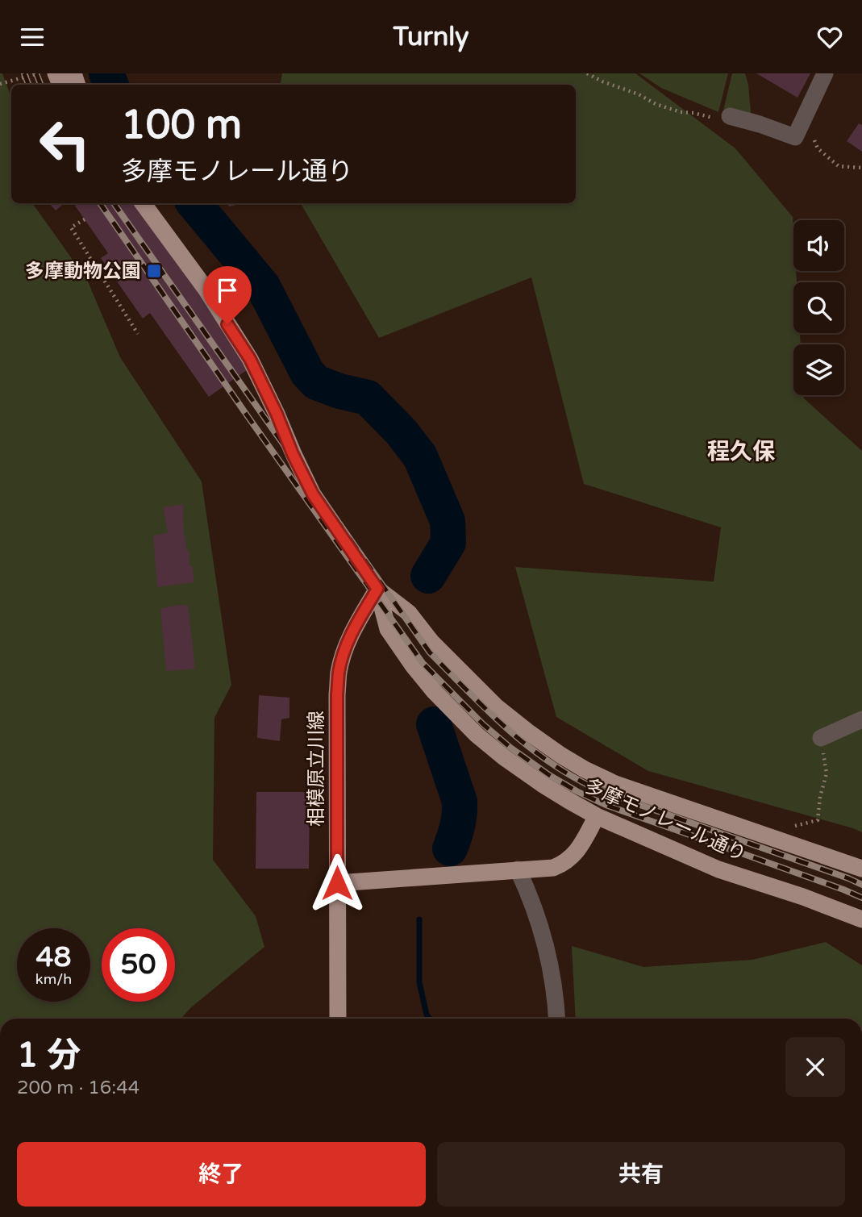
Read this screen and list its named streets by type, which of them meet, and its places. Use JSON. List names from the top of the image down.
{
  "streets": {
    "main road": ["相模原立川線", "多摩モノレール通り"]
  },
  "crossings": [
    ["相模原立川線", "多摩モノレール通り"]
  ],
  "districts": ["程久保"],
  "places": {
    "transit": ["多摩動物公園"]
  },
  "page": {
    "header": "Turnly",
    "turn": ["100 m", "多摩モノレール通り"],
    "speed": "48 km/h",
    "limit": "50",
    "heading": ["1 分", "200 m · 16:44"],
    "buttons": ["終了", "共有"]
  }
}
